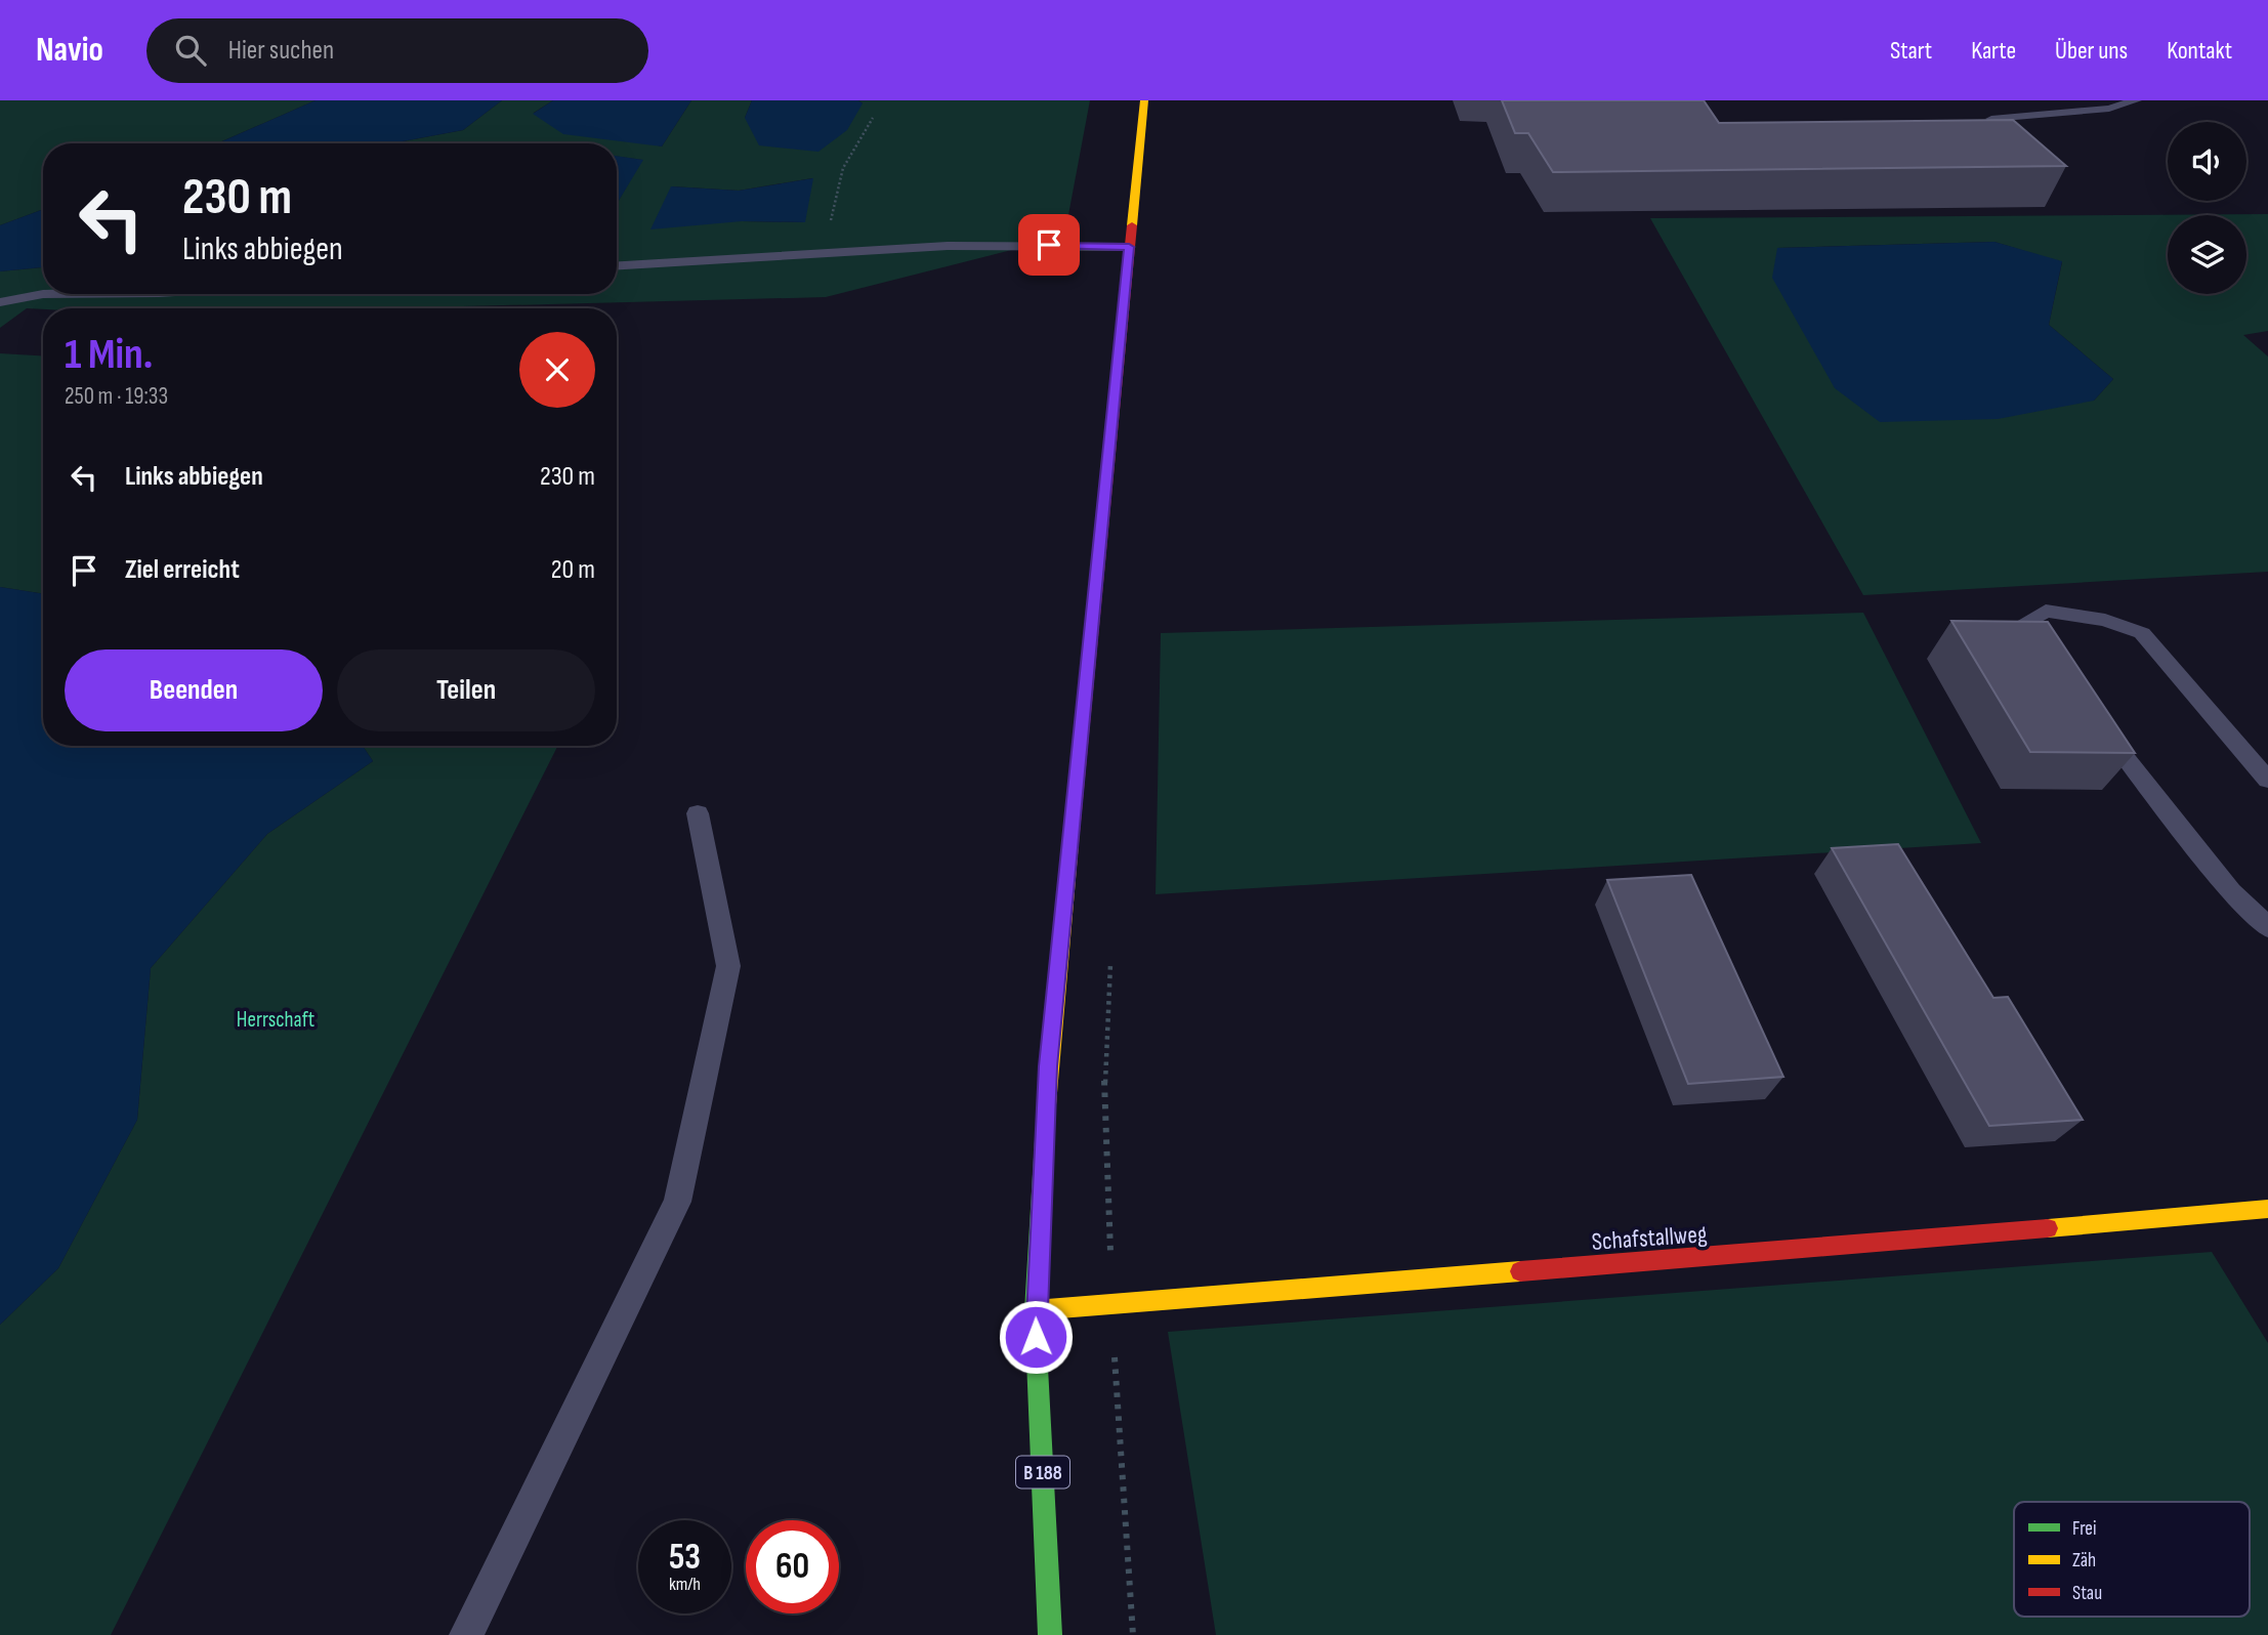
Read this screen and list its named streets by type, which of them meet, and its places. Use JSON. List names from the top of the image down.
{
  "streets": {
    "main road": ["Schafstallweg", "B 188"]
  },
  "crossings": [
    ["Schafstallweg", "B 188"]
  ],
  "parks": ["Herrschaft"],
  "legend": ["Frei", "Zäh", "Stau"],
  "page": {
    "header": "Navio",
    "search": "Hier suchen",
    "nav": [
      "Start",
      "Karte",
      "Über uns",
      "Kontakt"
    ],
    "turn": ["230 m", "Links abbiegen"],
    "heading": ["1 Min.", "250 m · 19:33"],
    "list": [
      {
        "name": "Links abbiegen",
        "value": "230 m"
      },
      {
        "name": "Ziel erreicht",
        "value": "20 m"
      }
    ],
    "buttons": ["Beenden", "Teilen"],
    "speed": "53 km/h",
    "limit": "60"
  }
}
